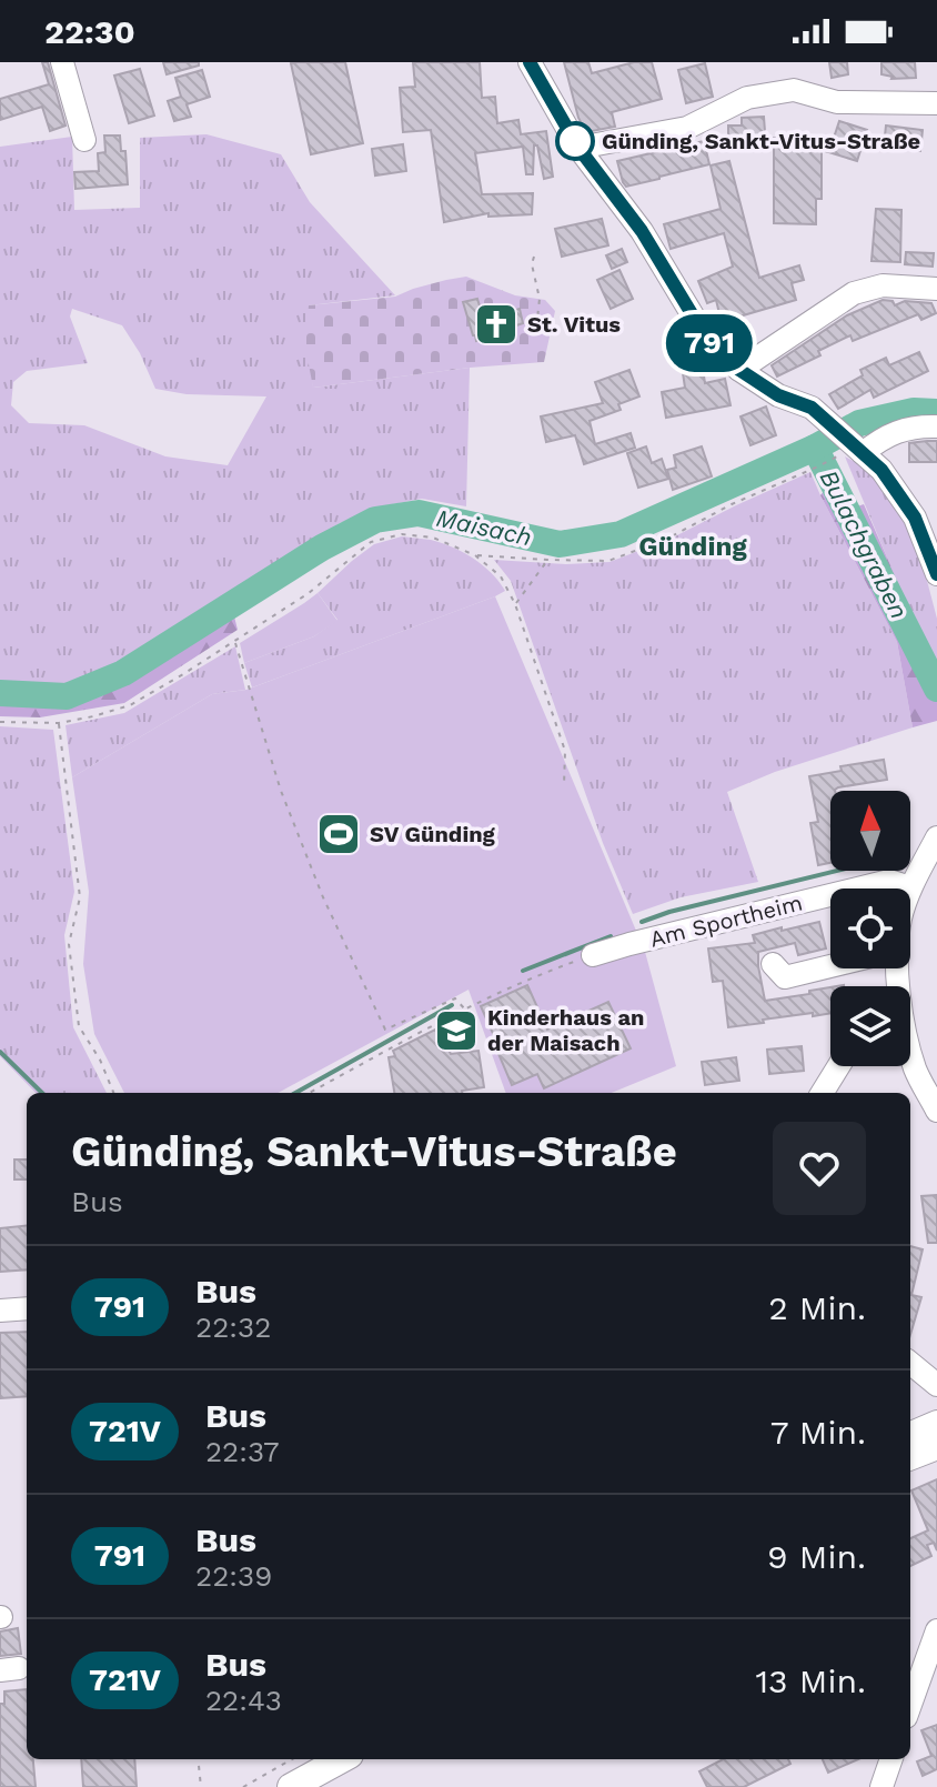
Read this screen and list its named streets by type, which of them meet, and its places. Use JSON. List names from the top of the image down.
{
  "streets": {
    "street": ["Am Sportheim"]
  },
  "districts": ["Günding"],
  "water": ["Maisach", "Bulachgraben"],
  "places": {
    "other": ["Günding, Sankt-Vitus-Straße"],
    "church": ["St. Vitus"],
    "sports": ["SV Günding"],
    "school or university": ["Kinderhaus an der Maisach"]
  },
  "lines": ["bus line 791"],
  "north": "top",
  "page": {
    "status": "22:30",
    "on_map": "791",
    "heading": ["Günding, Sankt-Vitus-Straße", "Bus"],
    "list": [
      {
        "mark": "791",
        "name": "Bus",
        "note": "22:32",
        "value": "2 Min."
      },
      {
        "mark": "721V",
        "name": "Bus",
        "note": "22:37",
        "value": "7 Min."
      },
      {
        "mark": "791",
        "name": "Bus",
        "note": "22:39",
        "value": "9 Min."
      },
      {
        "mark": "721V",
        "name": "Bus",
        "note": "22:43",
        "value": "13 Min."
      }
    ]
  }
}
